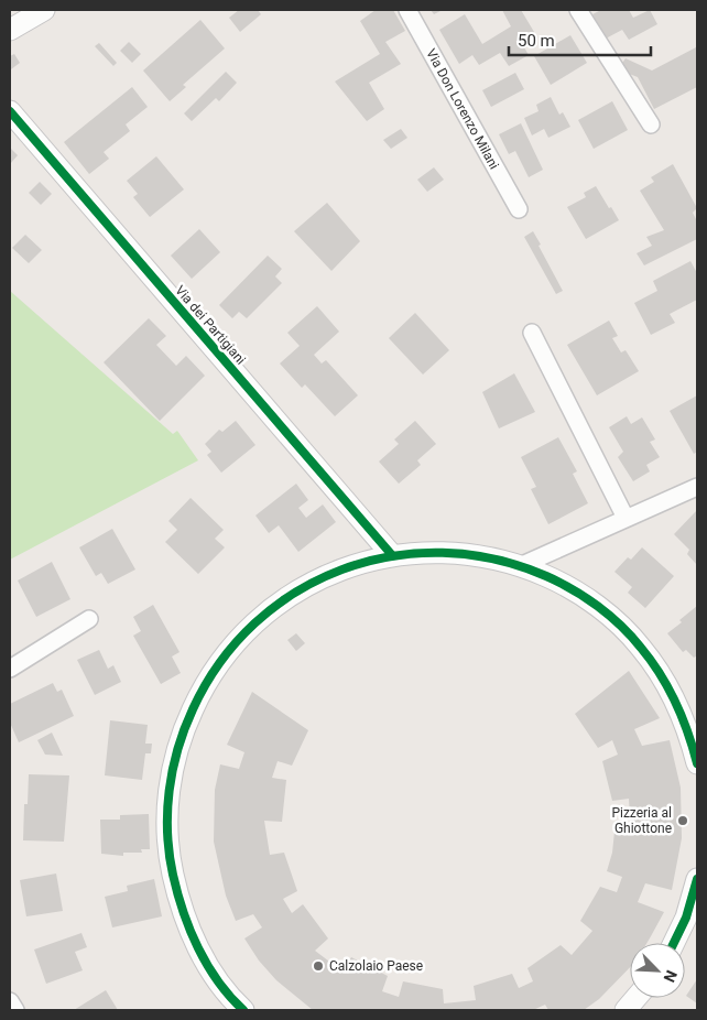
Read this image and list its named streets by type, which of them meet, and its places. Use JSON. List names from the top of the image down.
{
  "streets": {
    "street": ["Via Don Lorenzo Milani", "Via dei Partigiani"]
  },
  "places": ["Pizzeria al Ghiottone", "Calzolaio Paese"],
  "scale_bar": "50 m",
  "north": "bottom right"
}
